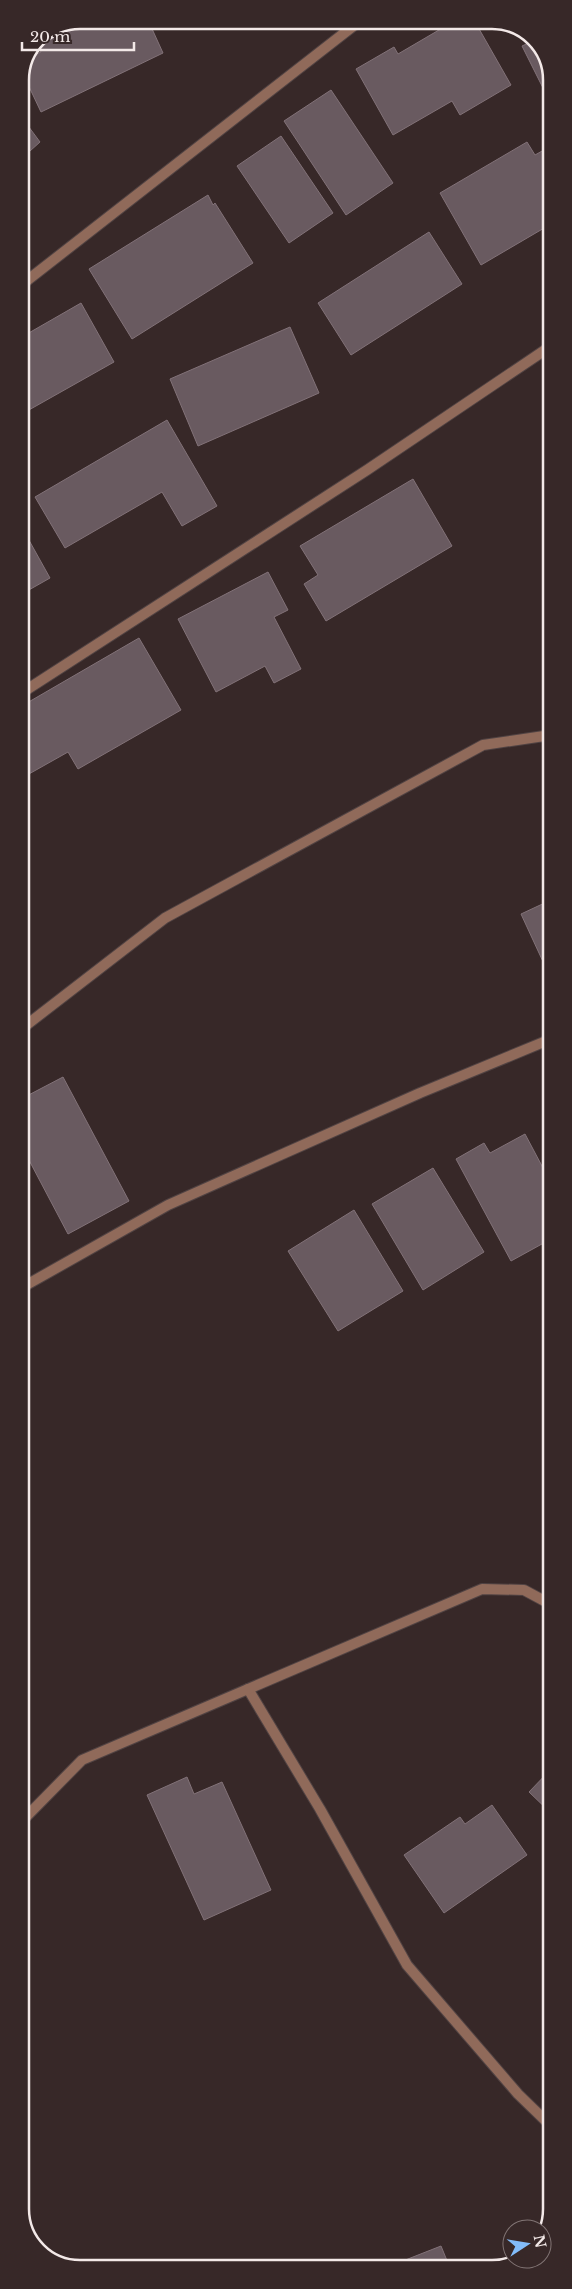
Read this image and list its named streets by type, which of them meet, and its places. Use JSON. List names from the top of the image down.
{
  "scale_bar": "20 m",
  "north": "right"
}
